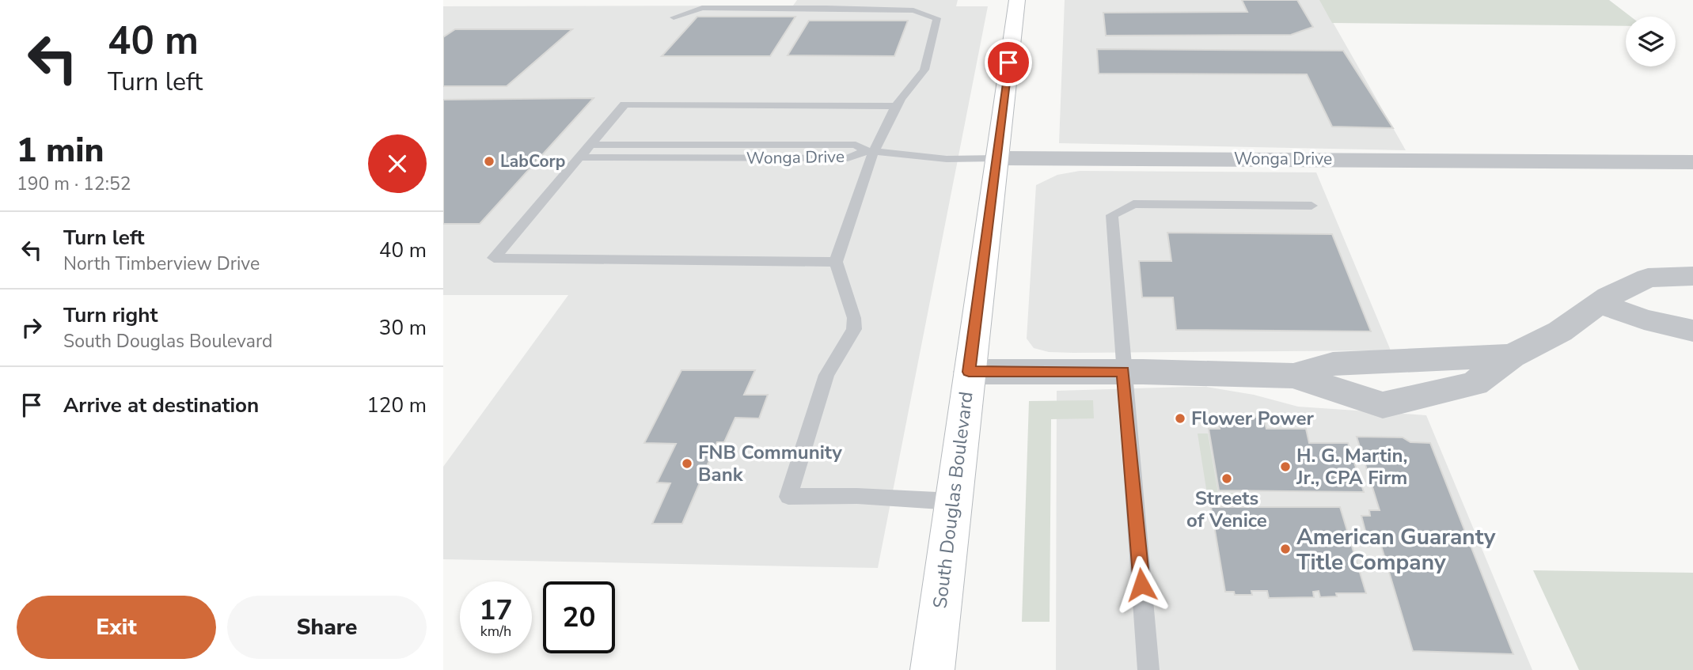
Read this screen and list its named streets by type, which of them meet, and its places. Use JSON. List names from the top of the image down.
{
  "streets": {
    "main road": ["South Douglas Boulevard"],
    "street": ["Wonga Drive"]
  },
  "crossings": [
    ["Wonga Drive", "South Douglas Boulevard"]
  ],
  "places": [
    "LabCorp",
    "Flower Power",
    "FNB Community Bank",
    "H. G. Martin, Jr., CPA Firm",
    "Streets of Venice",
    "American Guaranty Title Company"
  ],
  "page": {
    "turn": ["40 m", "Turn left"],
    "heading": ["1 min", "190 m · 12:52"],
    "list": [
      {
        "name": "Turn left",
        "note": "North Timberview Drive",
        "value": "40 m"
      },
      {
        "name": "Turn right",
        "note": "South Douglas Boulevard",
        "value": "30 m"
      },
      {
        "name": "Arrive at destination",
        "value": "120 m"
      }
    ],
    "speed": "17 km/h",
    "limit": "20",
    "buttons": ["Exit", "Share"]
  }
}
